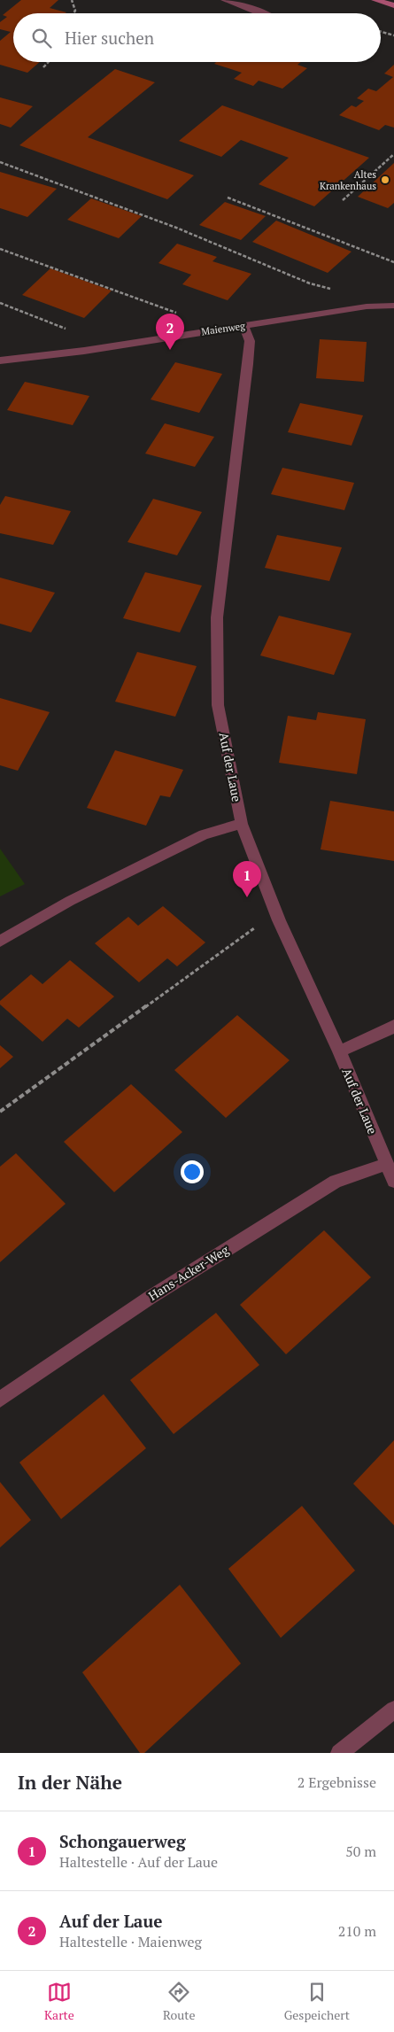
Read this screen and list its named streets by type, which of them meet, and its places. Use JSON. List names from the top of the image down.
{
  "streets": {
    "street": ["Maienweg", "Auf der Laue", "Hans-Acker-Weg"]
  },
  "crossings": [
    ["Maienweg", "Auf der Laue"],
    ["Auf der Laue", "Hans-Acker-Weg"]
  ],
  "places": ["Altes Krankenhaus"],
  "page": {
    "search": "Hier suchen",
    "pins": ["2", "1"],
    "heading": ["In der Nähe", "2 Ergebnisse"],
    "list": [
      {
        "mark": "1",
        "name": "Schongauerweg",
        "note": "Haltestelle · Auf der Laue",
        "value": "50 m"
      },
      {
        "mark": "2",
        "name": "Auf der Laue",
        "note": "Haltestelle · Maienweg",
        "value": "210 m"
      }
    ],
    "nav": ["Karte", "Route", "Gespeichert"]
  }
}
